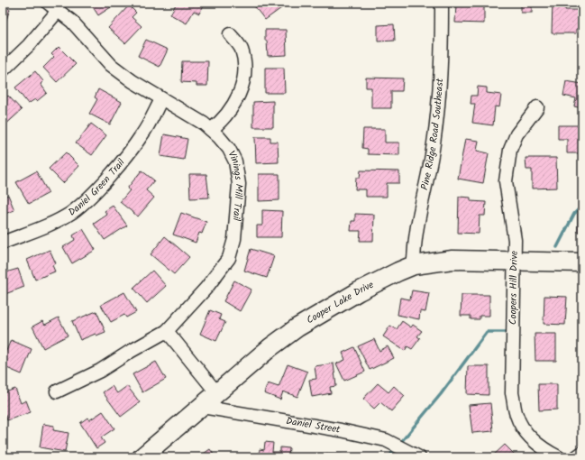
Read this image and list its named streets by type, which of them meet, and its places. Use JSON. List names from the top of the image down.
{
  "streets": {
    "street": [
      "Pine Ridge Road Southeast",
      "Daniel Green Trail",
      "Vinings Mill Trail",
      "Coopers Hill Drive",
      "Cooper Lake Drive",
      "Daniel Street"
    ]
  },
  "crossings": [
    ["Pine Ridge Road Southeast", "Cooper Lake Drive"],
    ["Daniel Green Trail", "Vinings Mill Trail"],
    ["Coopers Hill Drive", "Cooper Lake Drive"],
    ["Cooper Lake Drive", "Daniel Street"]
  ]
}
